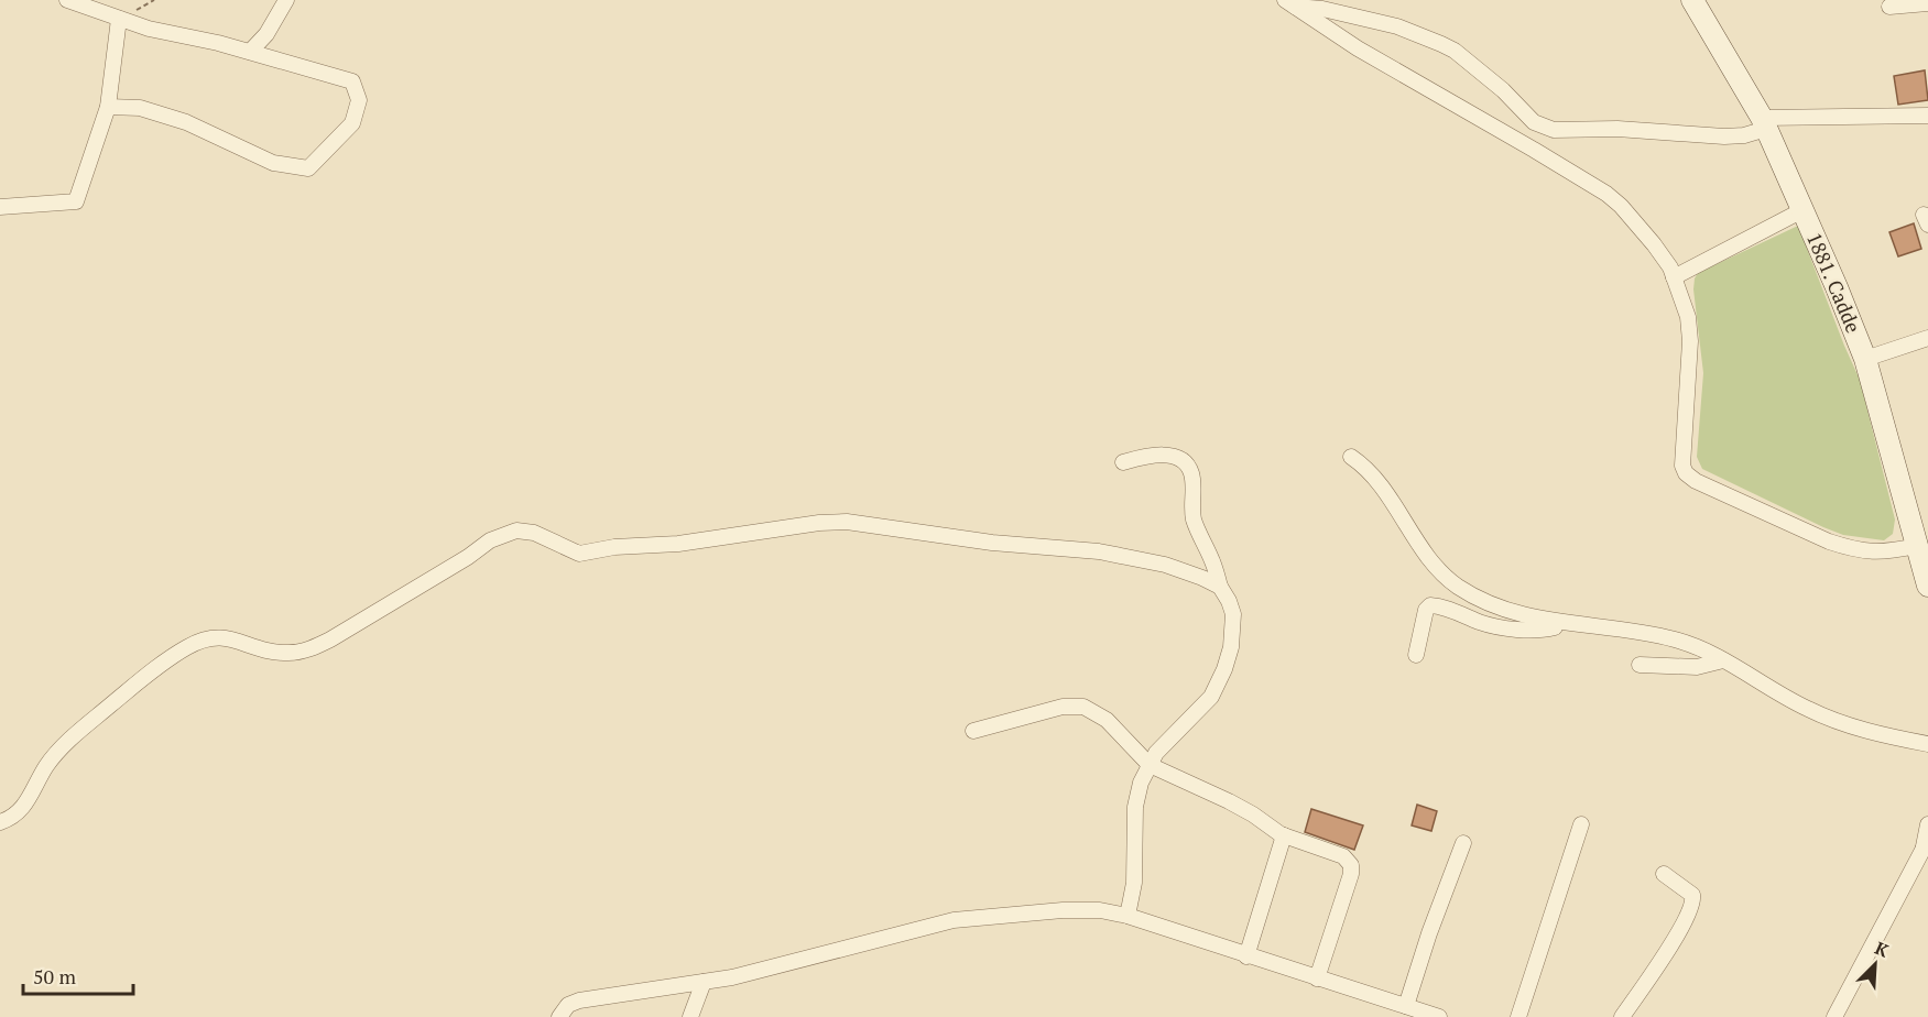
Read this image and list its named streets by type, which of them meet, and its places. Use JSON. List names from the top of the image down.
{
  "streets": {
    "street": ["1881. Cadde"]
  },
  "scale_bar": "50 m",
  "north": "top right"
}
